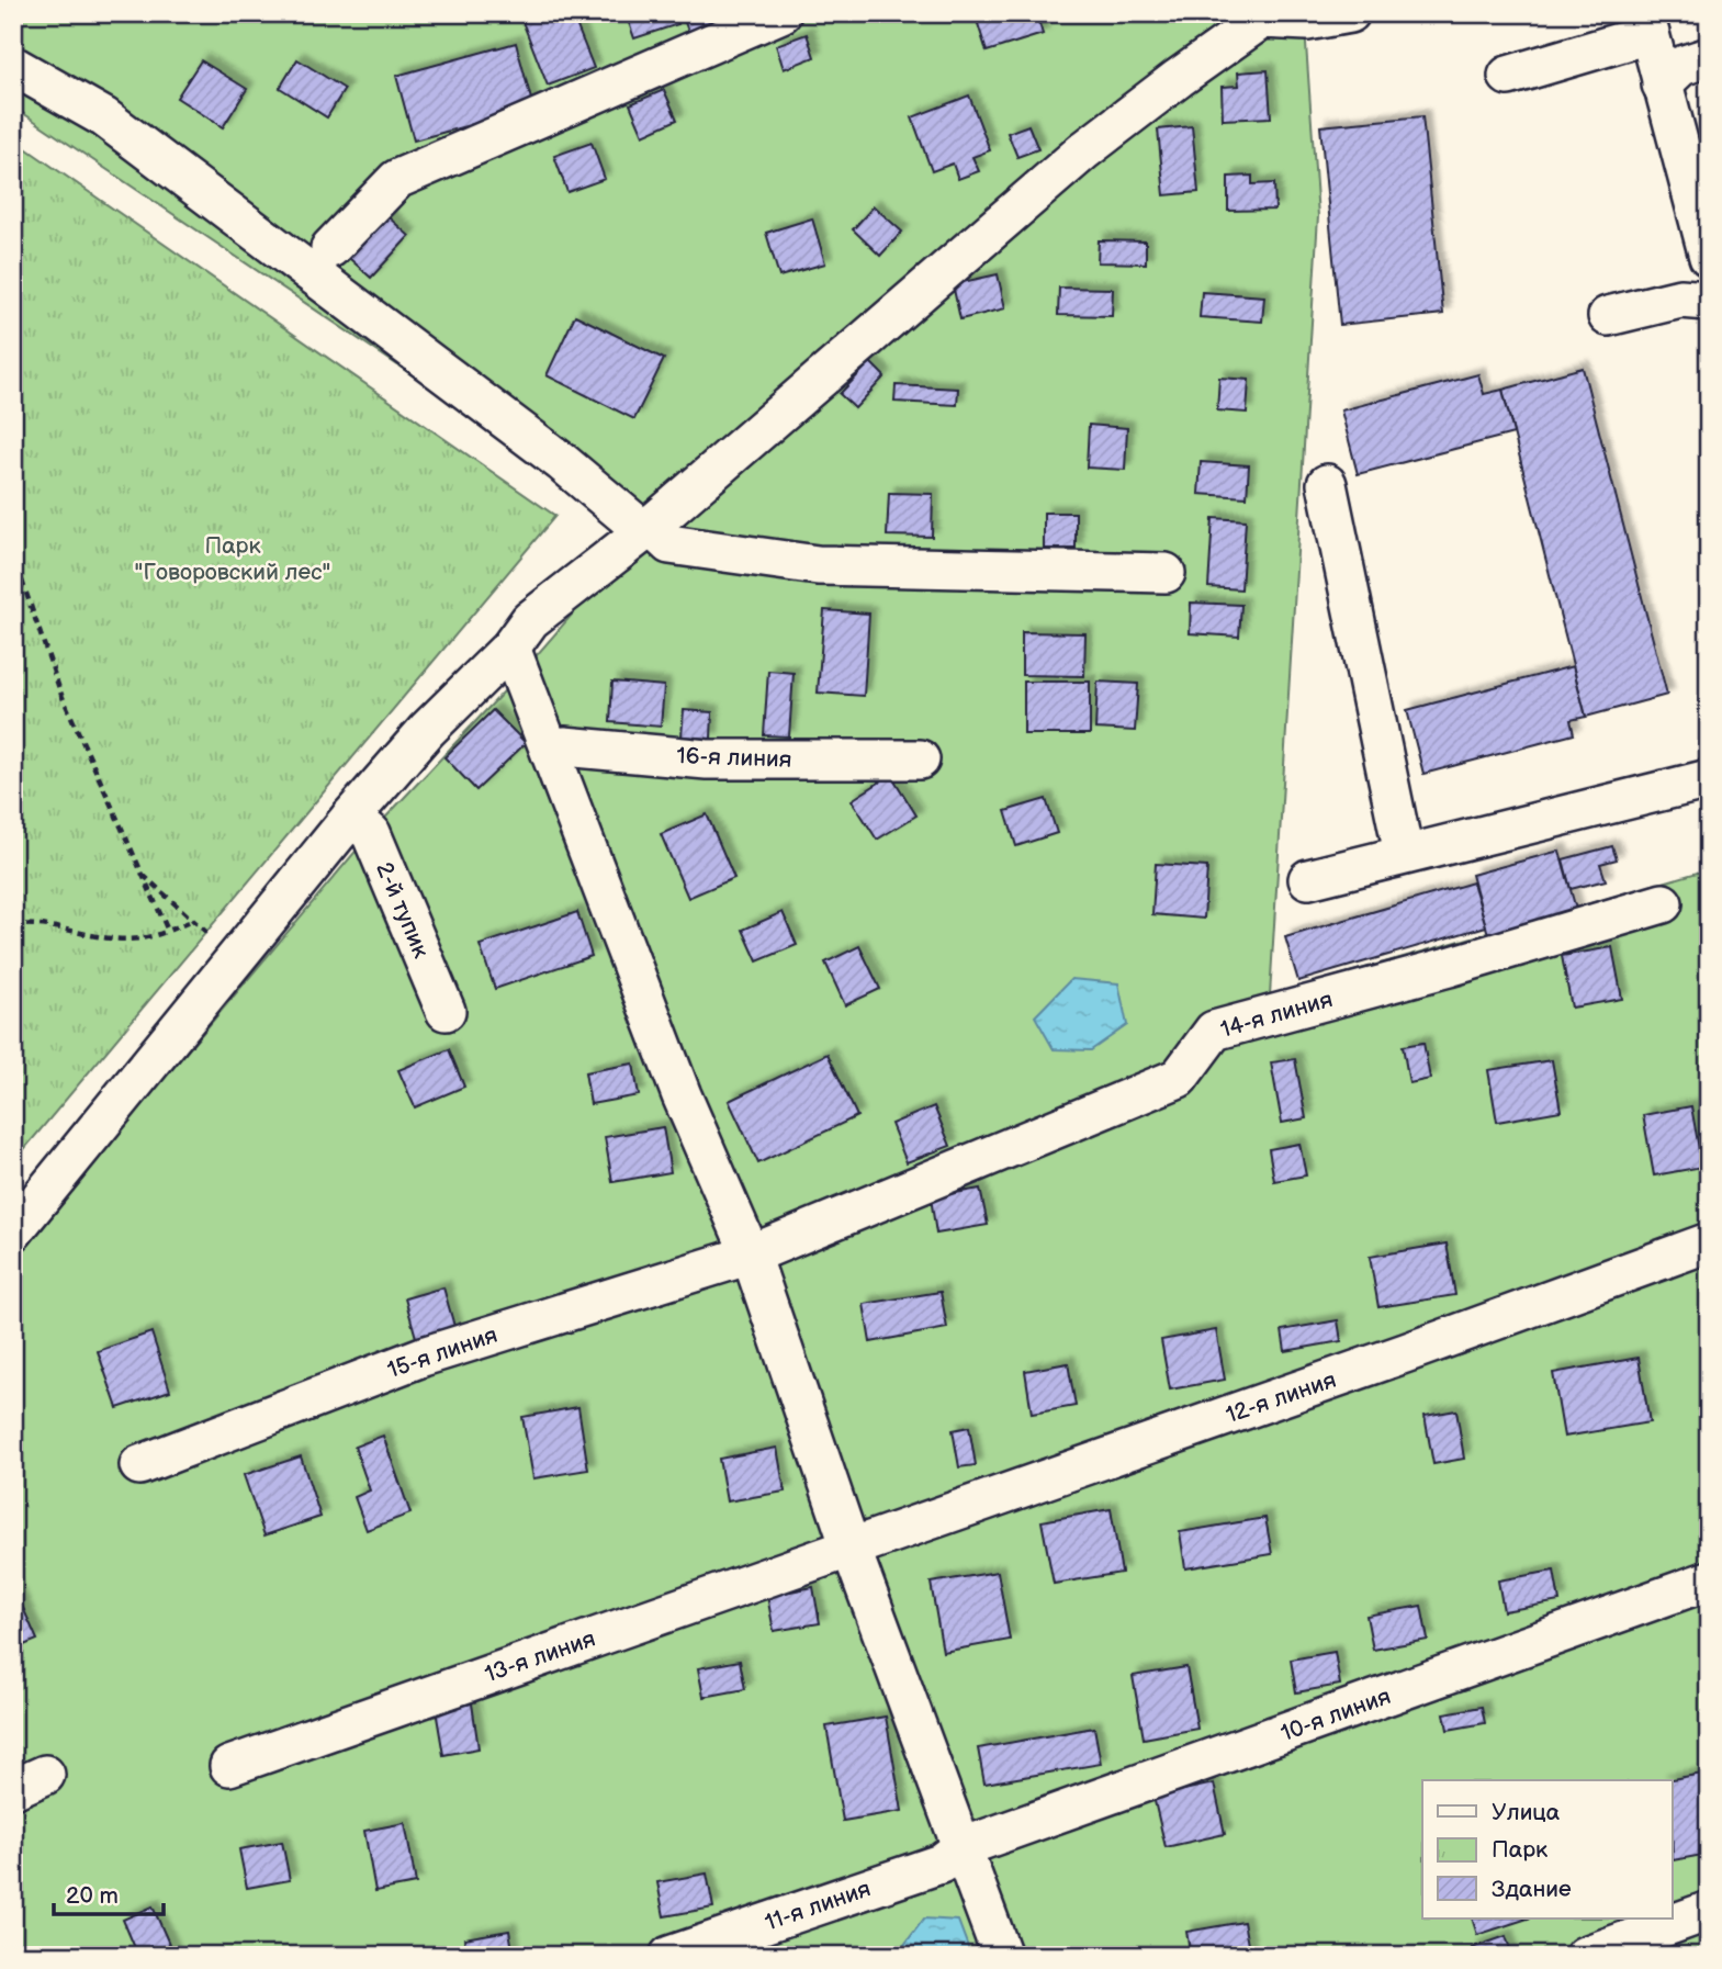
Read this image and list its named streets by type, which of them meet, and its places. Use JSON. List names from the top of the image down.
{
  "streets": {
    "street": [
      "16-я линия",
      "2-й тупик",
      "14-я линия",
      "15-я линия",
      "12-я линия",
      "13-я линия",
      "10-я линия",
      "11-я линия"
    ]
  },
  "crossings": [
    ["14-я линия", "15-я линия"],
    ["12-я линия", "13-я линия"],
    ["10-я линия", "11-я линия"]
  ],
  "parks": ["Парк \"Говоровский лес\""],
  "legend": ["Улица", "Парк", "Здание"],
  "scale_bar": "20 m"
}
